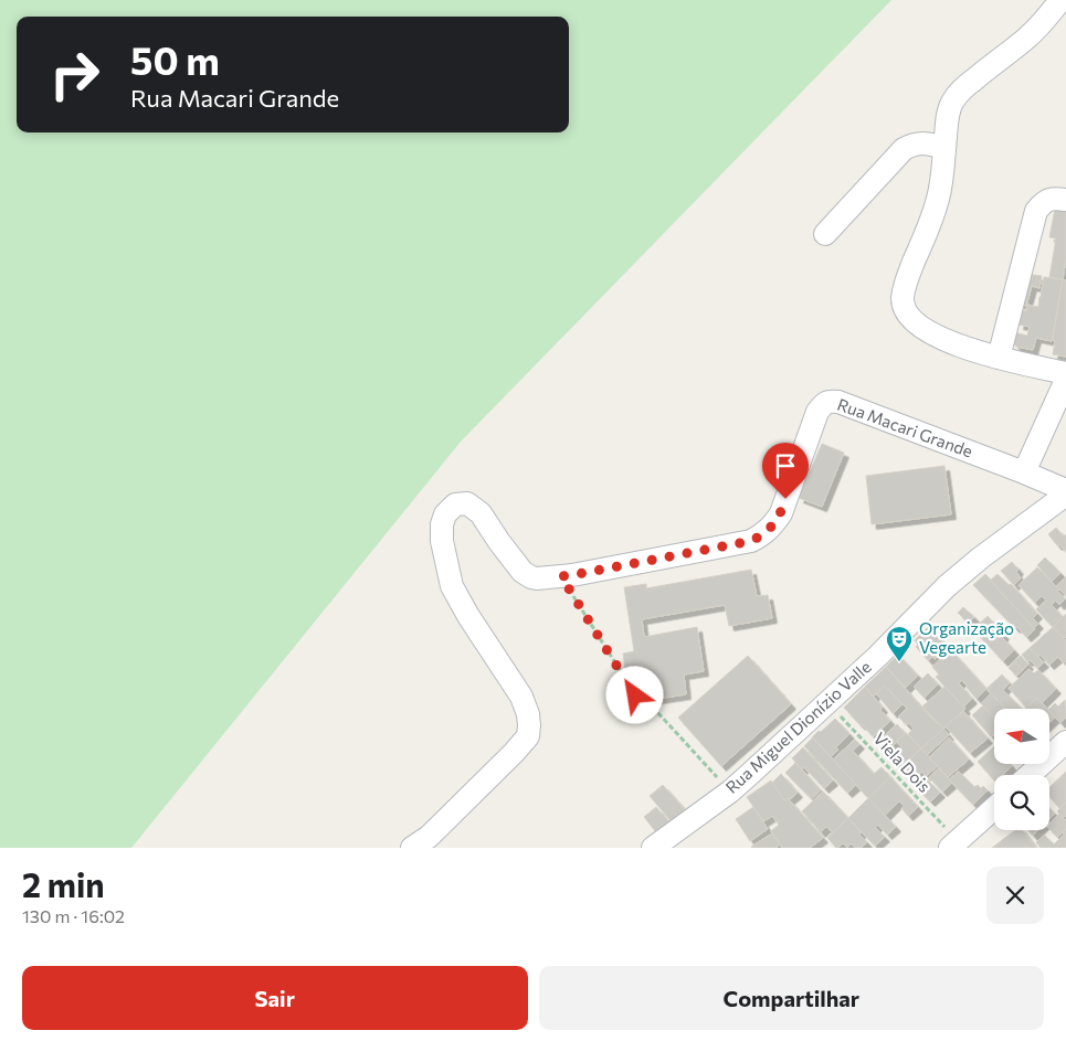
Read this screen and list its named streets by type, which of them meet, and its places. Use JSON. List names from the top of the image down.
{
  "streets": {
    "street": ["Rua Macari Grande", "Rua Miguel Dionízio Valle"],
    "path": ["Viela Dois"]
  },
  "crossings": [
    ["Rua Miguel Dionízio Valle", "Viela Dois"]
  ],
  "places": {
    "theatre": ["Organização Vegearte"]
  },
  "north": "left",
  "page": {
    "turn": ["50 m", "Rua Macari Grande"],
    "heading": ["2 min", "130 m · 16:02"],
    "buttons": ["Sair", "Compartilhar"]
  }
}
